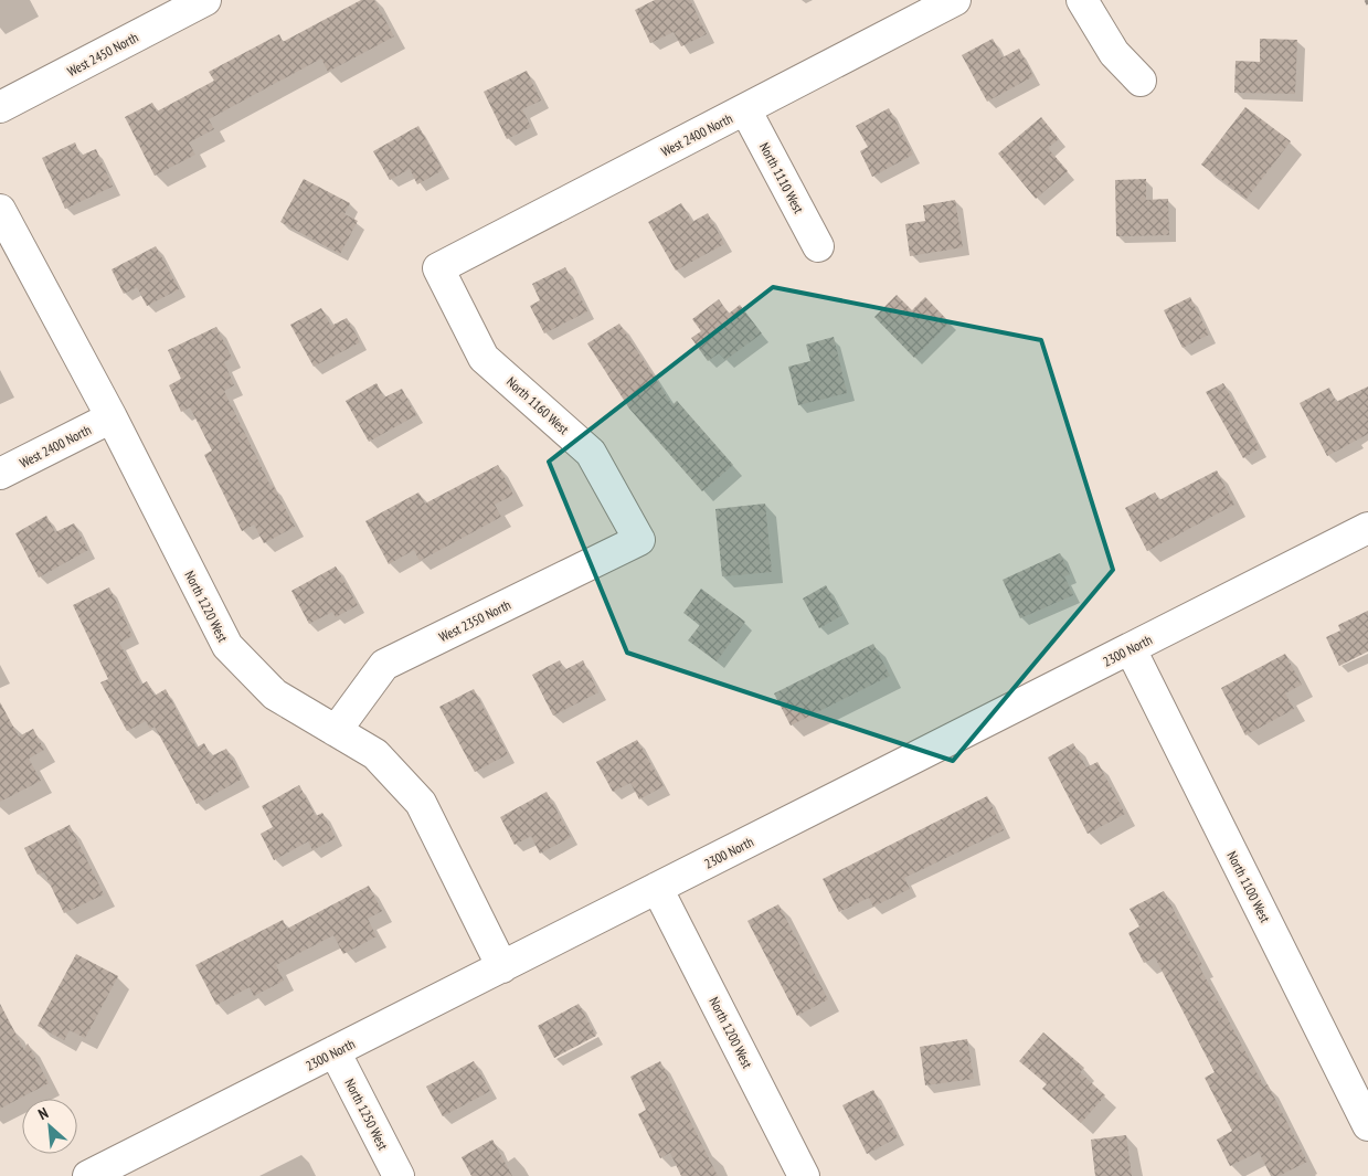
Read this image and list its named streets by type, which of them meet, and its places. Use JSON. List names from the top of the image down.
{
  "streets": {
    "street": [
      "West 2450 North",
      "West 2400 North",
      "North 1110 West",
      "North 1160 West",
      "North 1220 West",
      "West 2350 North",
      "2300 North",
      "North 1100 West",
      "North 1200 West",
      "North 1250 West"
    ]
  },
  "crossings": [
    ["West 2400 North", "North 1110 West"],
    ["West 2400 North", "North 1160 West"],
    ["West 2400 North", "North 1220 West"],
    ["North 1160 West", "West 2350 North"],
    ["North 1220 West", "West 2350 North"],
    ["North 1220 West", "2300 North"],
    ["2300 North", "North 1100 West"],
    ["2300 North", "North 1200 West"],
    ["2300 North", "North 1250 West"]
  ],
  "north": "top left"
}
